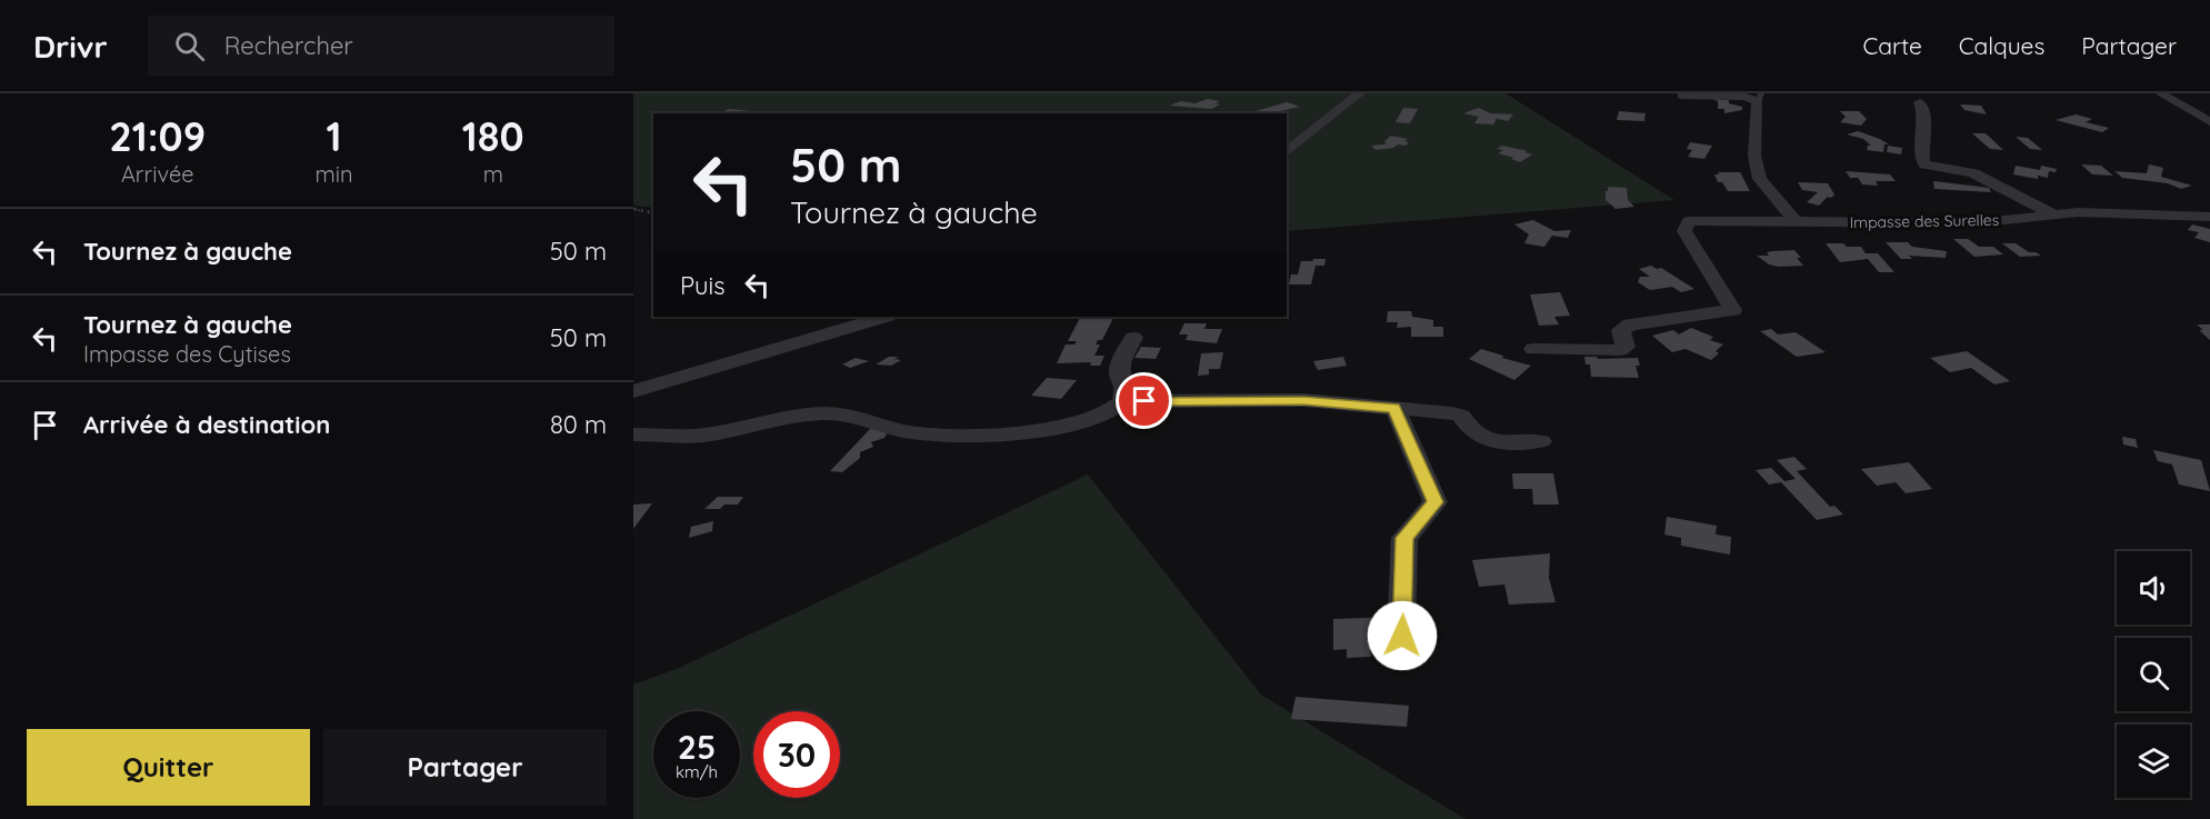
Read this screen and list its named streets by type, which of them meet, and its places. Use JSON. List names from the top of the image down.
{
  "streets": {
    "street": ["Impasse des Surelles"]
  },
  "page": {
    "header": "Drivr",
    "search": "Rechercher",
    "nav": ["Carte", "Calques", "Partager"],
    "eta": [
      "21:09",
      "Arrivée",
      "1",
      "min",
      "180",
      "m"
    ],
    "turn": ["50 m", "Tournez à gauche"],
    "list": [
      {
        "name": "Tournez à gauche",
        "value": "50 m"
      },
      {
        "name": "Tournez à gauche",
        "note": "Impasse des Cytises",
        "value": "50 m"
      },
      {
        "name": "Arrivée à destination",
        "value": "80 m"
      }
    ],
    "then": "Puis",
    "speed": "25 km/h",
    "limit": "30",
    "buttons": ["Quitter", "Partager"]
  }
}
